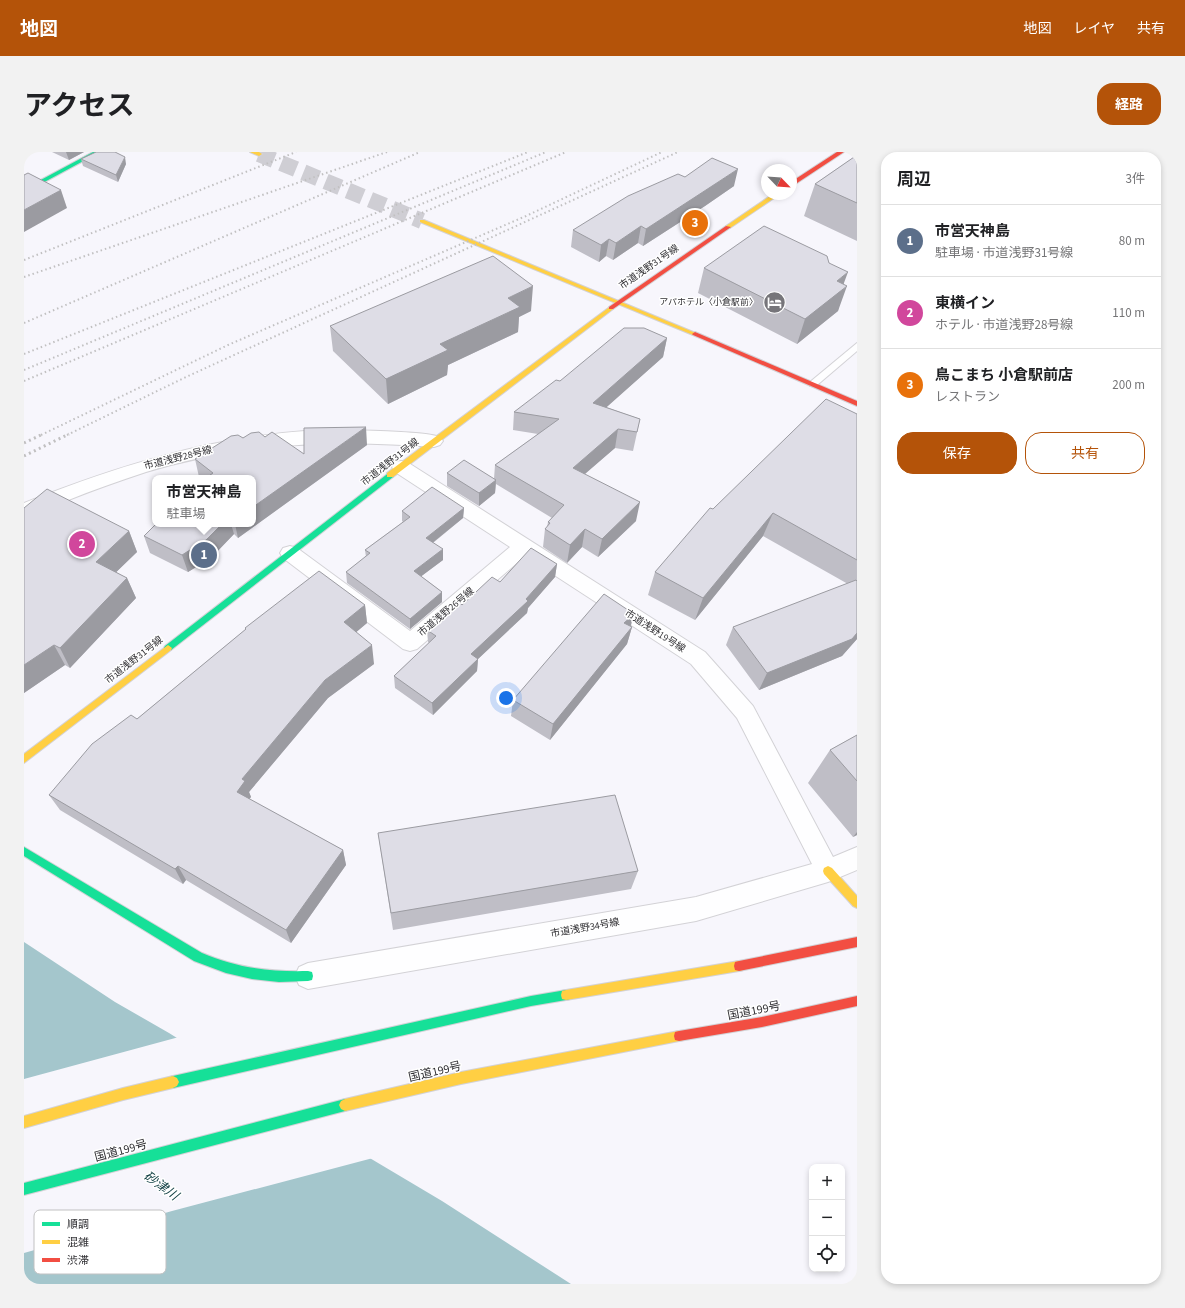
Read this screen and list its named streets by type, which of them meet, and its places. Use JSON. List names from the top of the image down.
{
  "streets": {
    "main road": ["市道浅野31号線", "国道199号"],
    "street": [
      "市道浅野28号線",
      "市道浅野26号線",
      "市道浅野19号線",
      "市道浅野34号線"
    ]
  },
  "crossings": [
    ["市道浅野31号線", "市道浅野28号線"],
    ["市道浅野31号線", "市道浅野26号線"],
    ["市道浅野31号線", "市道浅野19号線"],
    ["市道浅野26号線", "市道浅野19号線"],
    ["市道浅野19号線", "市道浅野34号線"]
  ],
  "water": ["砂津川"],
  "places": {
    "hotel": ["アパホテル〈小倉駅前〉"]
  },
  "legend": ["順調", "混雑", "渋滞"],
  "north": "bottom right",
  "page": {
    "header": "地図",
    "nav": ["地図", "レイヤ", "共有"],
    "title": "アクセス",
    "buttons": [
      "経路",
      ["保存", "共有"]
    ],
    "heading": ["周辺", "3件"],
    "list": [
      {
        "mark": "1",
        "name": "市営天神島",
        "note": "駐車場 · 市道浅野31号線",
        "value": "80 m"
      },
      {
        "mark": "2",
        "name": "東横イン",
        "note": "ホテル · 市道浅野28号線",
        "value": "110 m"
      },
      {
        "mark": "3",
        "name": "鳥こまち 小倉駅前店",
        "note": "レストラン",
        "value": "200 m"
      }
    ],
    "pins": ["3", "2", "1"],
    "popup": ["市営天神島", "駐車場"],
    "map_buttons": ["+", "−"]
  }
}
